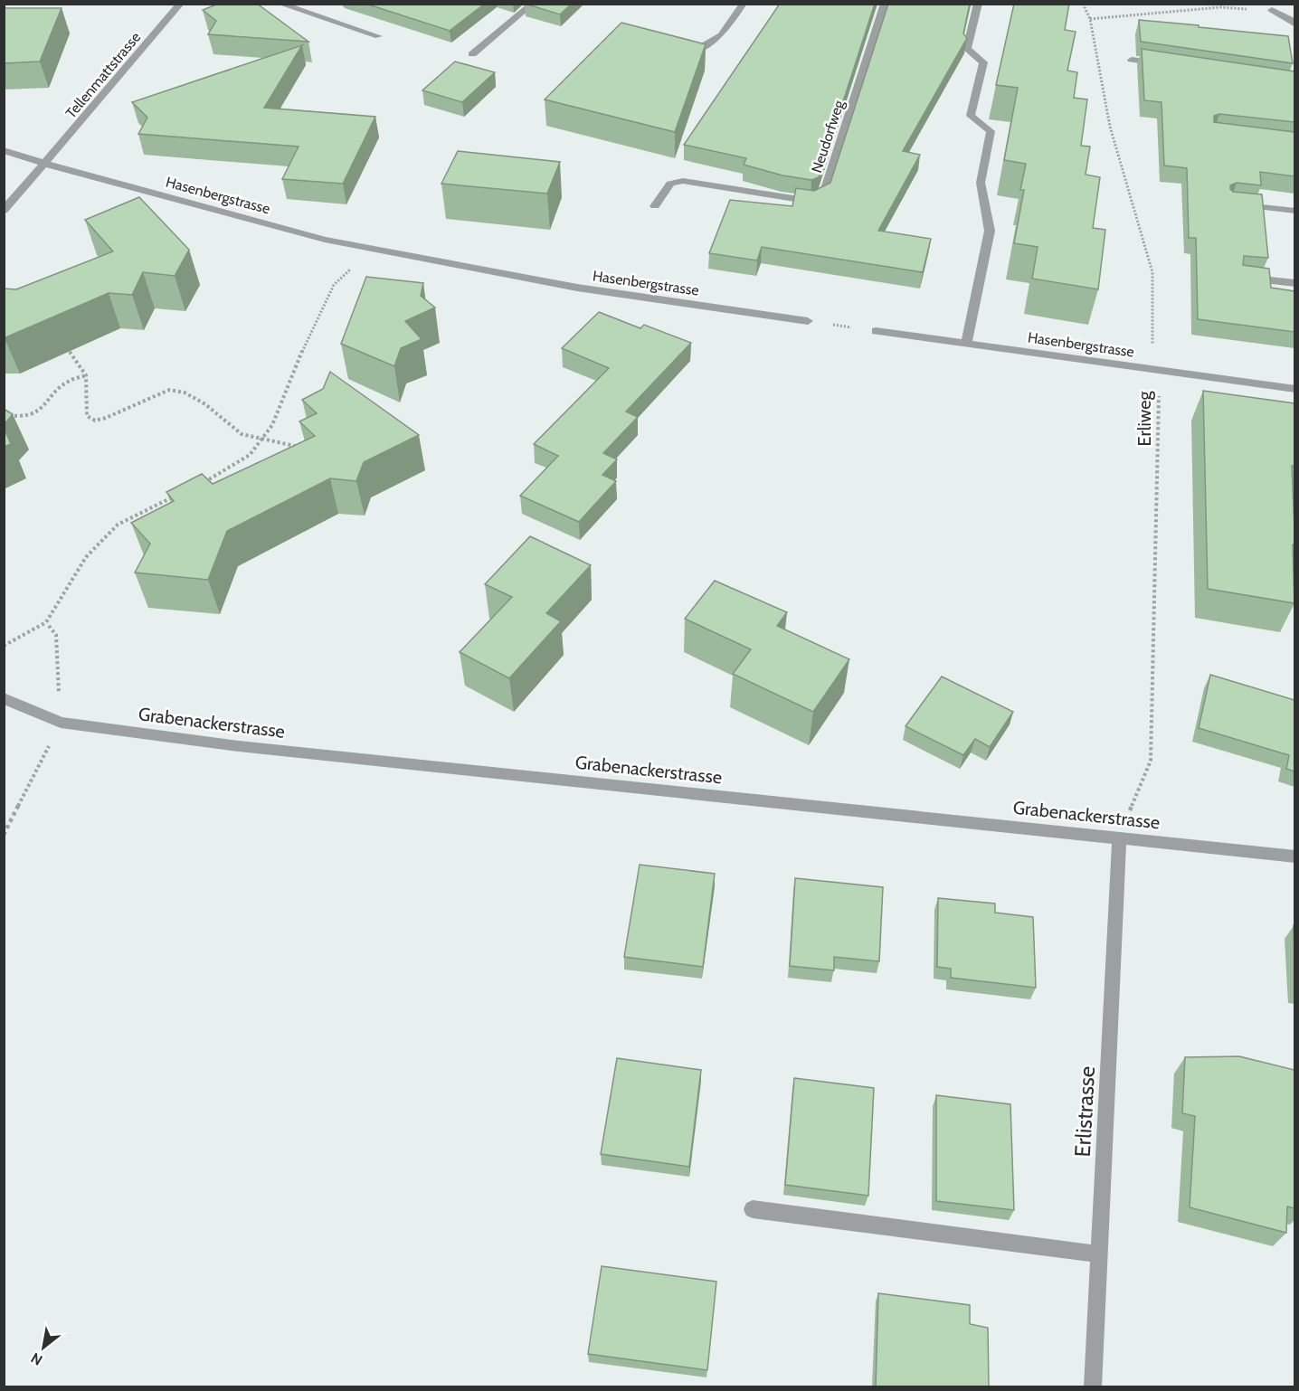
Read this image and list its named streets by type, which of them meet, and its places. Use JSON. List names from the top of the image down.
{
  "streets": {
    "street": [
      "Tellenmattstrasse",
      "Neudorfweg",
      "Hasenbergstrasse",
      "Grabenackerstrasse",
      "Erlistrasse"
    ],
    "path": ["Erliweg"]
  },
  "crossings": [
    ["Tellenmattstrasse", "Hasenbergstrasse"],
    ["Hasenbergstrasse", "Erliweg"],
    ["Erliweg", "Grabenackerstrasse"],
    ["Erliweg", "Erlistrasse"],
    ["Grabenackerstrasse", "Erlistrasse"]
  ],
  "north": "bottom left"
}
